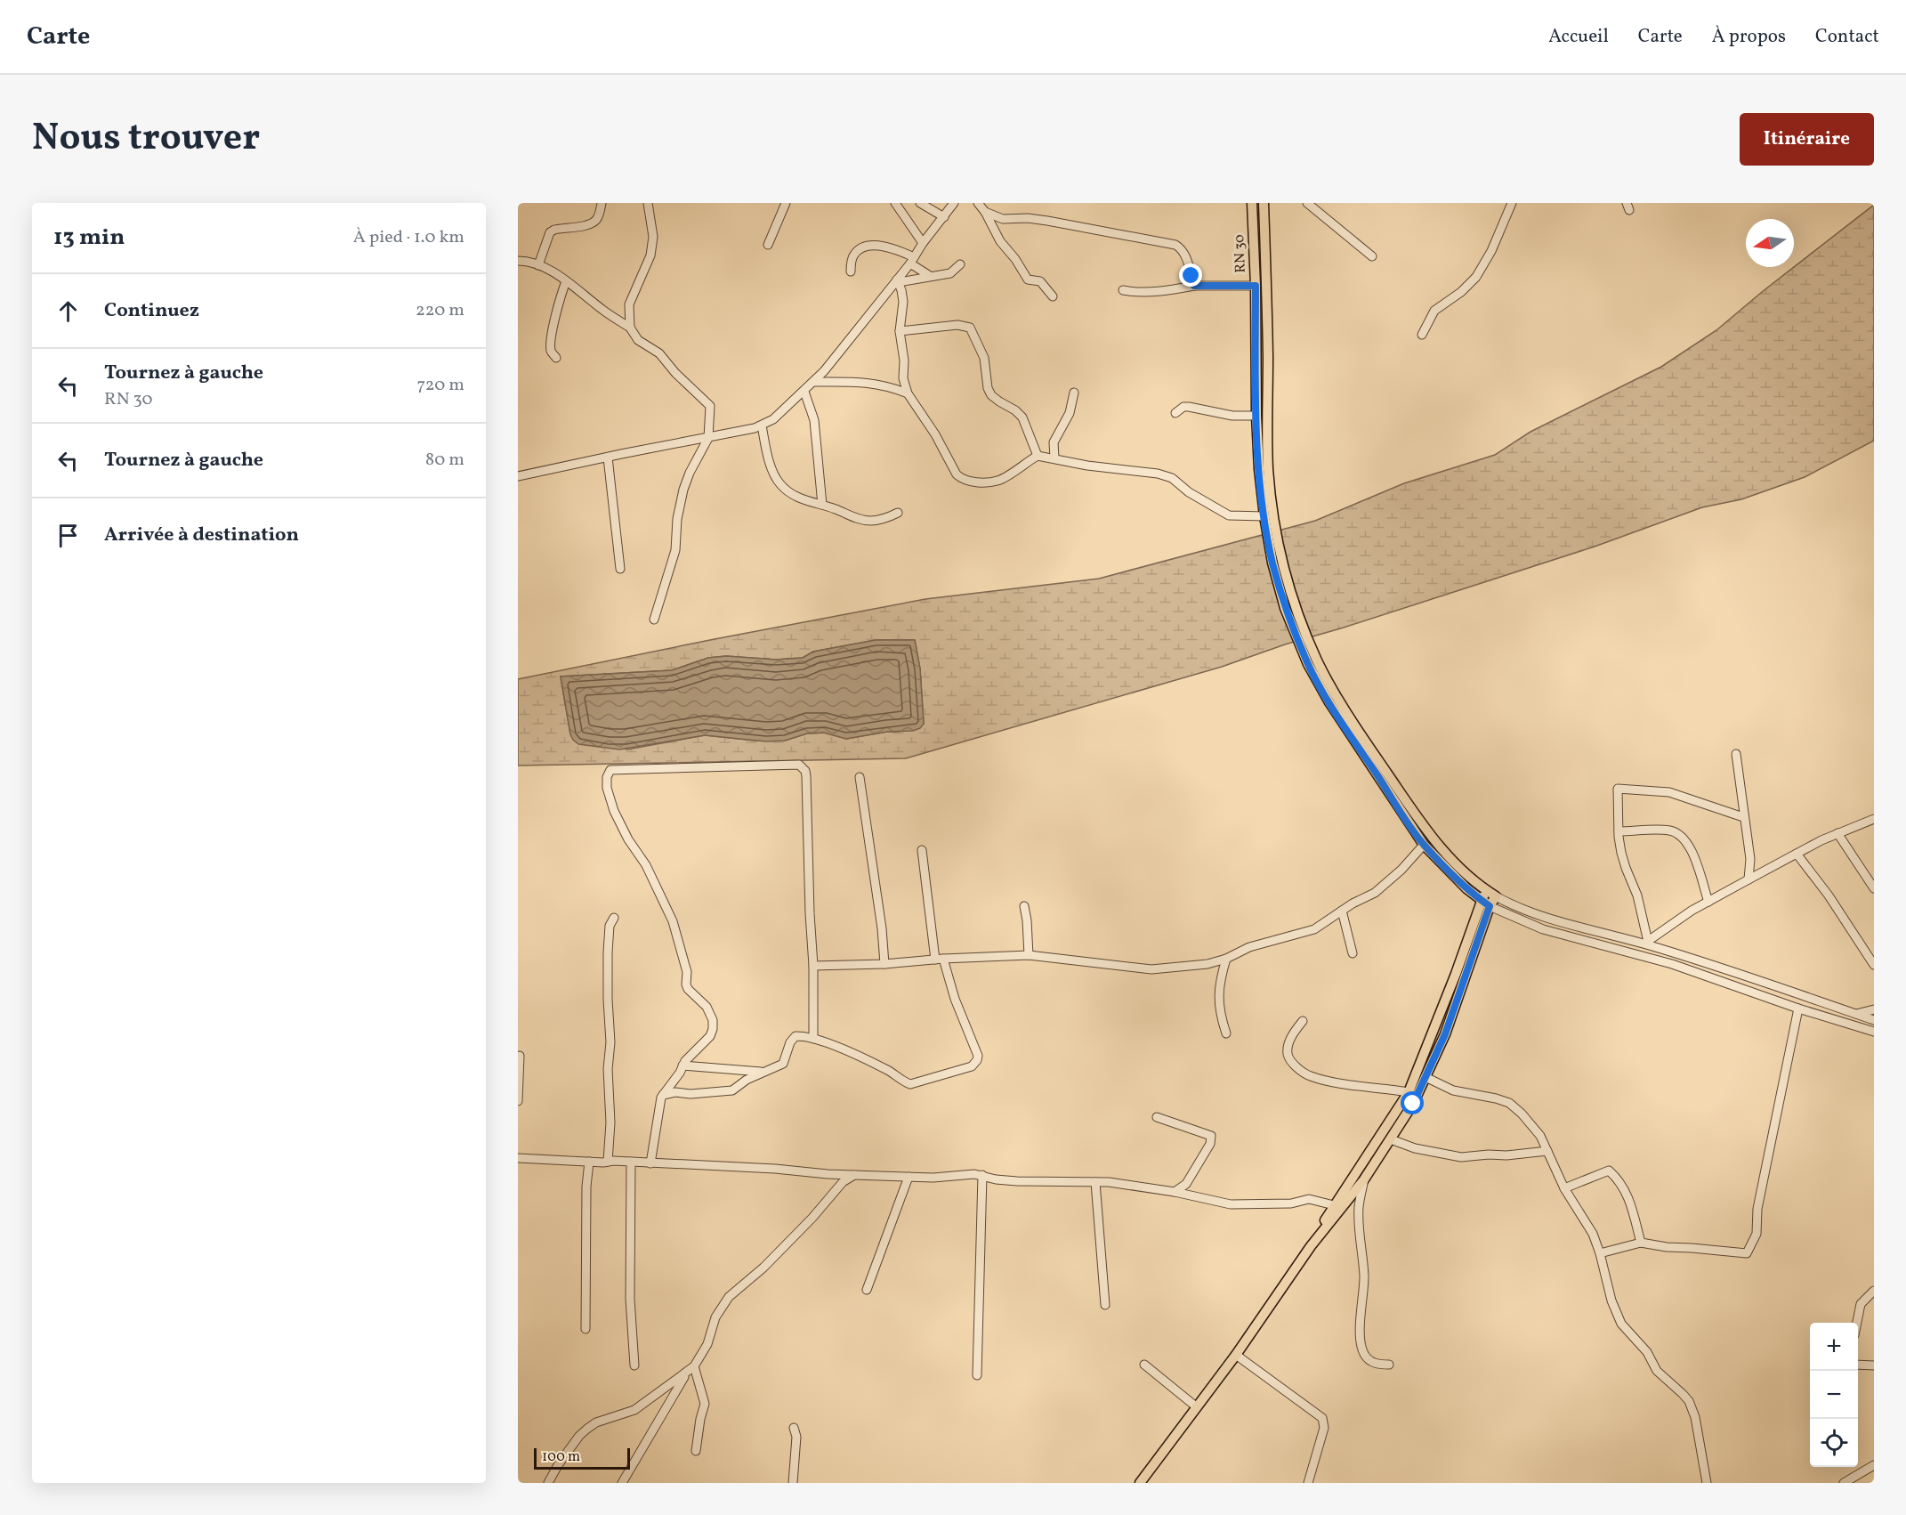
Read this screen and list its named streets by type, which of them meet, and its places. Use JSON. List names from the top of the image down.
{
  "streets": {
    "main road": ["RN 30"]
  },
  "scale_bar": "100 m",
  "north": "left",
  "page": {
    "header": "Carte",
    "nav": [
      "Accueil",
      "Carte",
      "À propos",
      "Contact"
    ],
    "title": "Nous trouver",
    "buttons": "Itinéraire",
    "heading": ["13 min", "À pied · 1.0 km"],
    "list": [
      ["Continuez", "220 m"],
      ["Tournez à gauche", "RN 30", "720 m"],
      ["Tournez à gauche", "80 m"],
      "Arrivée à destination"
    ],
    "map_buttons": ["+", "−"],
    "scale": "100 m"
  }
}
